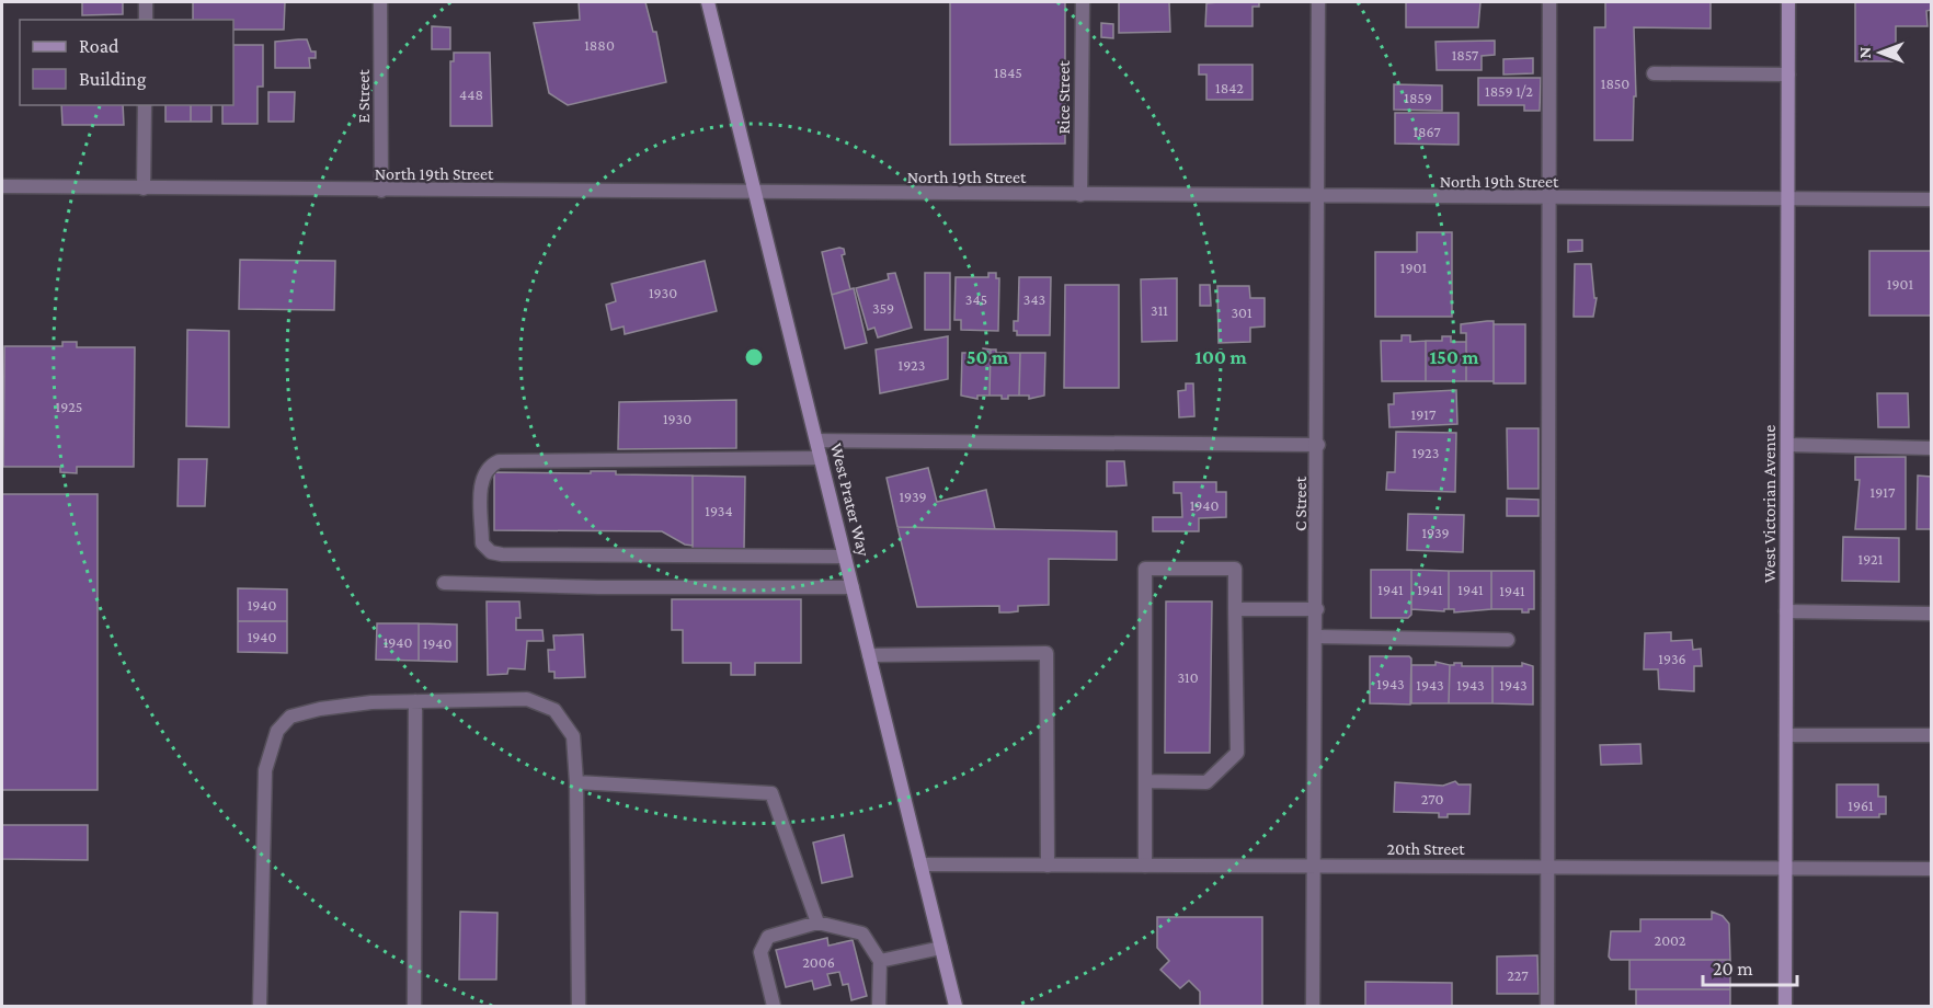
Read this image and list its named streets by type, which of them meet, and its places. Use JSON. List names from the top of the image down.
{
  "streets": {
    "main road": ["West Prater Way", "West Victorian Avenue"],
    "street": [
      "E Street",
      "Rice Street",
      "North 19th Street",
      "C Street",
      "20th Street"
    ]
  },
  "crossings": [
    ["E Street", "North 19th Street"],
    ["Rice Street", "North 19th Street"],
    ["North 19th Street", "West Prater Way"],
    ["North 19th Street", "C Street"],
    ["North 19th Street", "West Victorian Avenue"],
    ["West Prater Way", "20th Street"],
    ["C Street", "20th Street"],
    ["West Victorian Avenue", "20th Street"]
  ],
  "house_numbers": [
    "1880",
    "1857",
    "1845",
    "1850",
    "1842",
    "1859 1/2",
    "448",
    "1859",
    "1867",
    "1901",
    "1901",
    "1930",
    "345",
    "343",
    "359",
    "311",
    "301",
    "1923",
    "1925",
    "1917",
    "1930",
    "1923",
    "1917",
    "1939",
    "1940",
    "1934",
    "1939",
    "1921",
    "1941",
    "1941",
    "1941",
    "1941",
    "1940",
    "1940",
    "1940",
    "1940",
    "1936",
    "310",
    "1943",
    "1943",
    "1943",
    "1943",
    "270",
    "1961",
    "2002",
    "2006",
    "227"
  ],
  "legend": ["Road", "Building"],
  "scale_bar": "20 m",
  "north": "left",
  "rings": ["50 m", "100 m", "150 m"]
}
